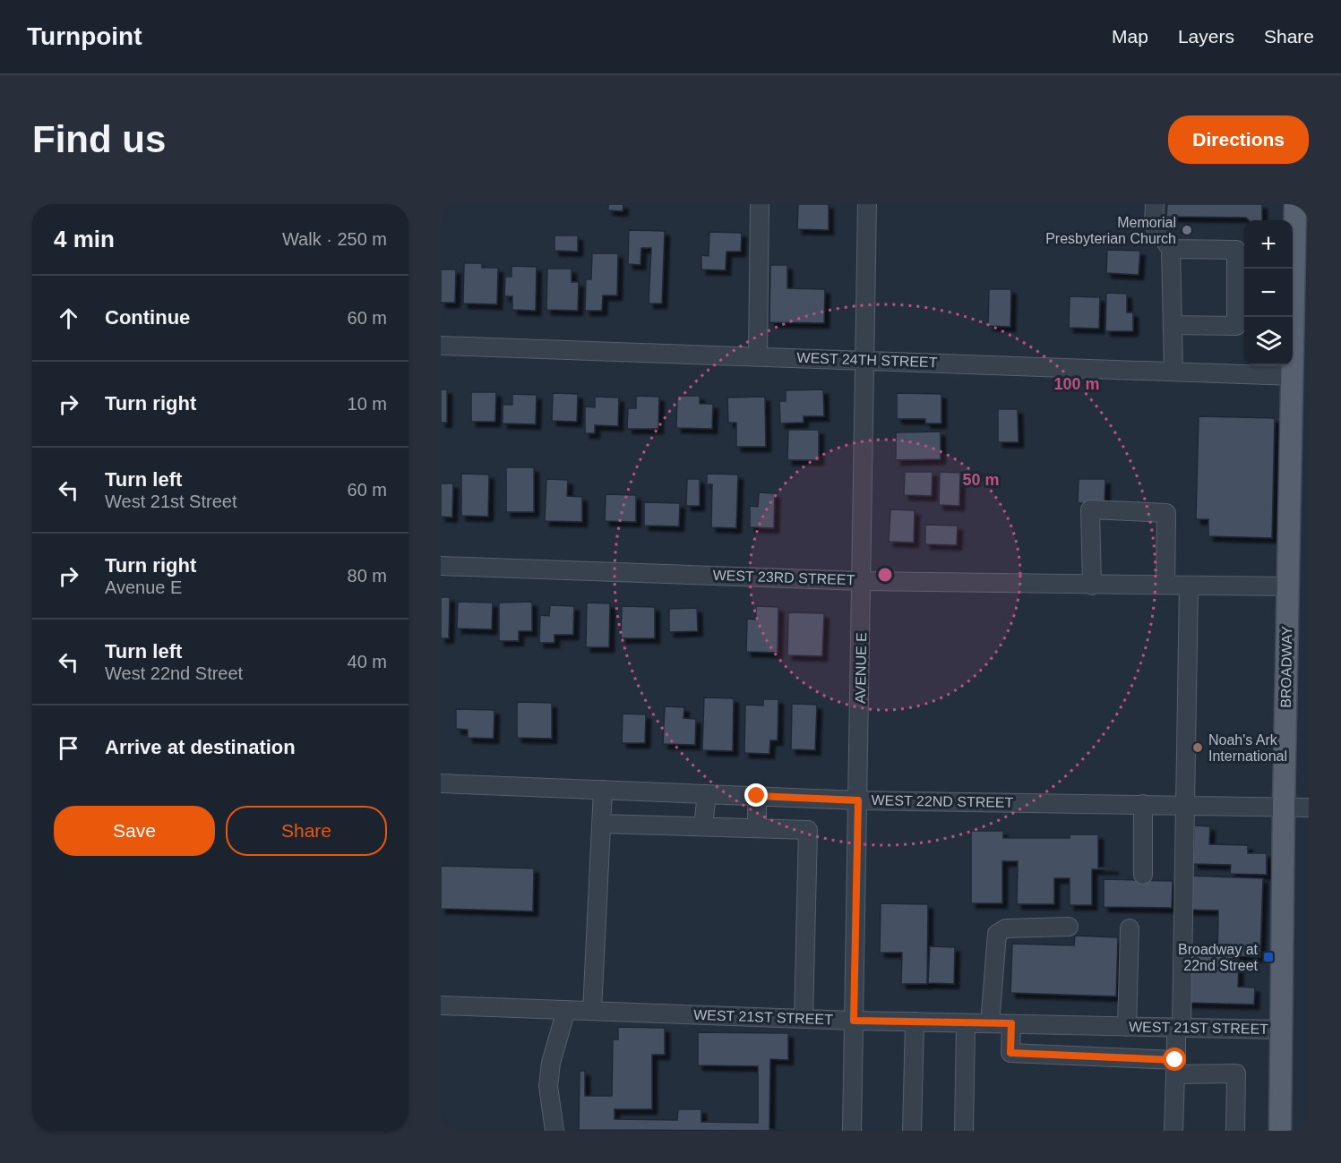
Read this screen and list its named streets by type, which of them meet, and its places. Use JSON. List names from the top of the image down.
{
  "streets": {
    "main road": ["BROADWAY"],
    "street": [
      "WEST 24TH STREET",
      "WEST 23RD STREET",
      "AVENUE E",
      "WEST 22ND STREET",
      "WEST 21ST STREET"
    ]
  },
  "crossings": [
    ["WEST 24TH STREET", "BROADWAY"],
    ["WEST 24TH STREET", "AVENUE E"],
    ["WEST 23RD STREET", "BROADWAY"],
    ["WEST 23RD STREET", "AVENUE E"],
    ["BROADWAY", "WEST 22ND STREET"],
    ["BROADWAY", "WEST 21ST STREET"],
    ["AVENUE E", "WEST 22ND STREET"],
    ["AVENUE E", "WEST 21ST STREET"]
  ],
  "places": {
    "other": ["Memorial Presbyterian Church", "Noah's Ark International"],
    "transit": ["Broadway at 22nd Street"]
  },
  "page": {
    "header": "Turnpoint",
    "nav": ["Map", "Layers", "Share"],
    "buttons": [
      "Directions",
      ["Save", "Share"]
    ],
    "title": "Find us",
    "heading": ["4 min", "Walk · 250 m"],
    "map_buttons": ["+", "−"],
    "list": [
      ["Continue", "60 m"],
      ["Turn right", "10 m"],
      ["Turn left", "West 21st Street", "60 m"],
      ["Turn right", "Avenue E", "80 m"],
      ["Turn left", "West 22nd Street", "40 m"],
      "Arrive at destination"
    ]
  },
  "rings": ["100 m", "50 m"]
}
